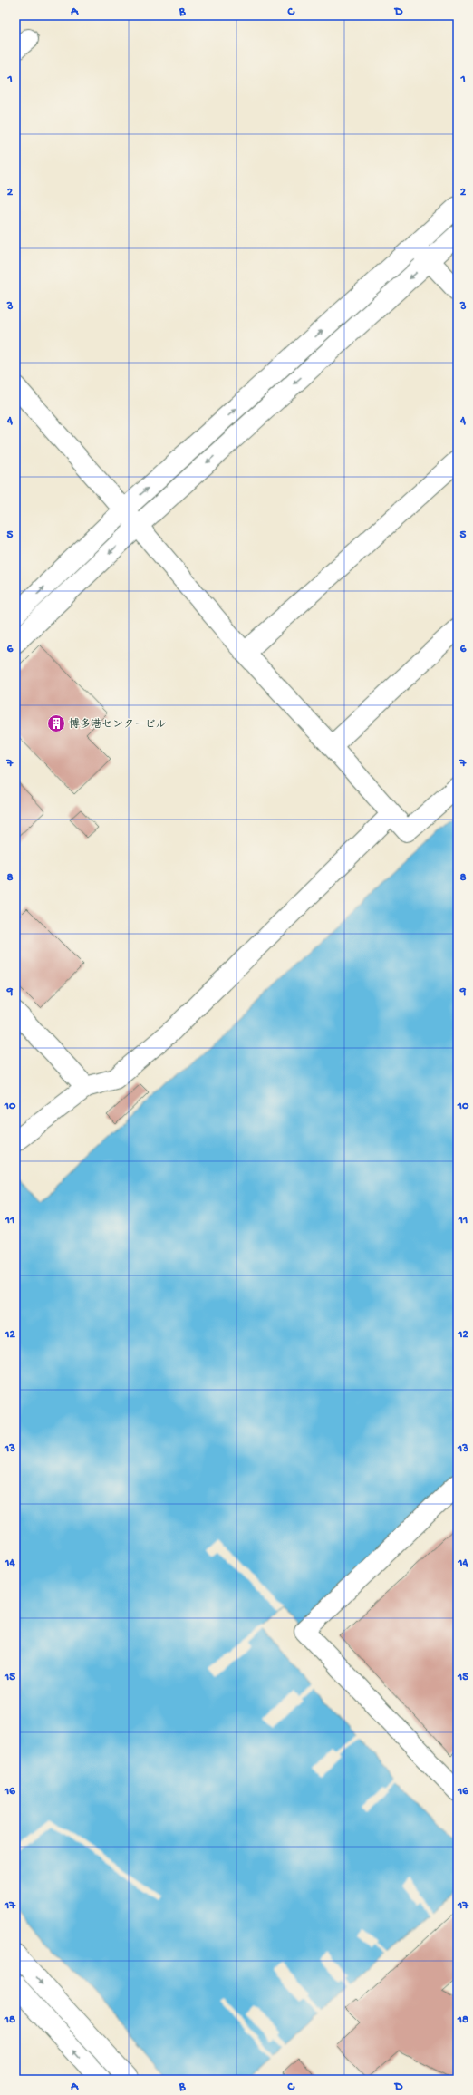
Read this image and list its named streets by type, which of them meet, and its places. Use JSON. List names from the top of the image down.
{
  "places": {
    "building": ["博多港センタービル"]
  },
  "grid": {
    "columns": [
      "A",
      "B",
      "C",
      "D"
    ],
    "rows": [
      "1",
      "2",
      "3",
      "4",
      "5",
      "6",
      "7",
      "8",
      "9",
      "10",
      "11",
      "12",
      "13",
      "14",
      "15",
      "16",
      "17",
      "18"
    ]
  }
}
